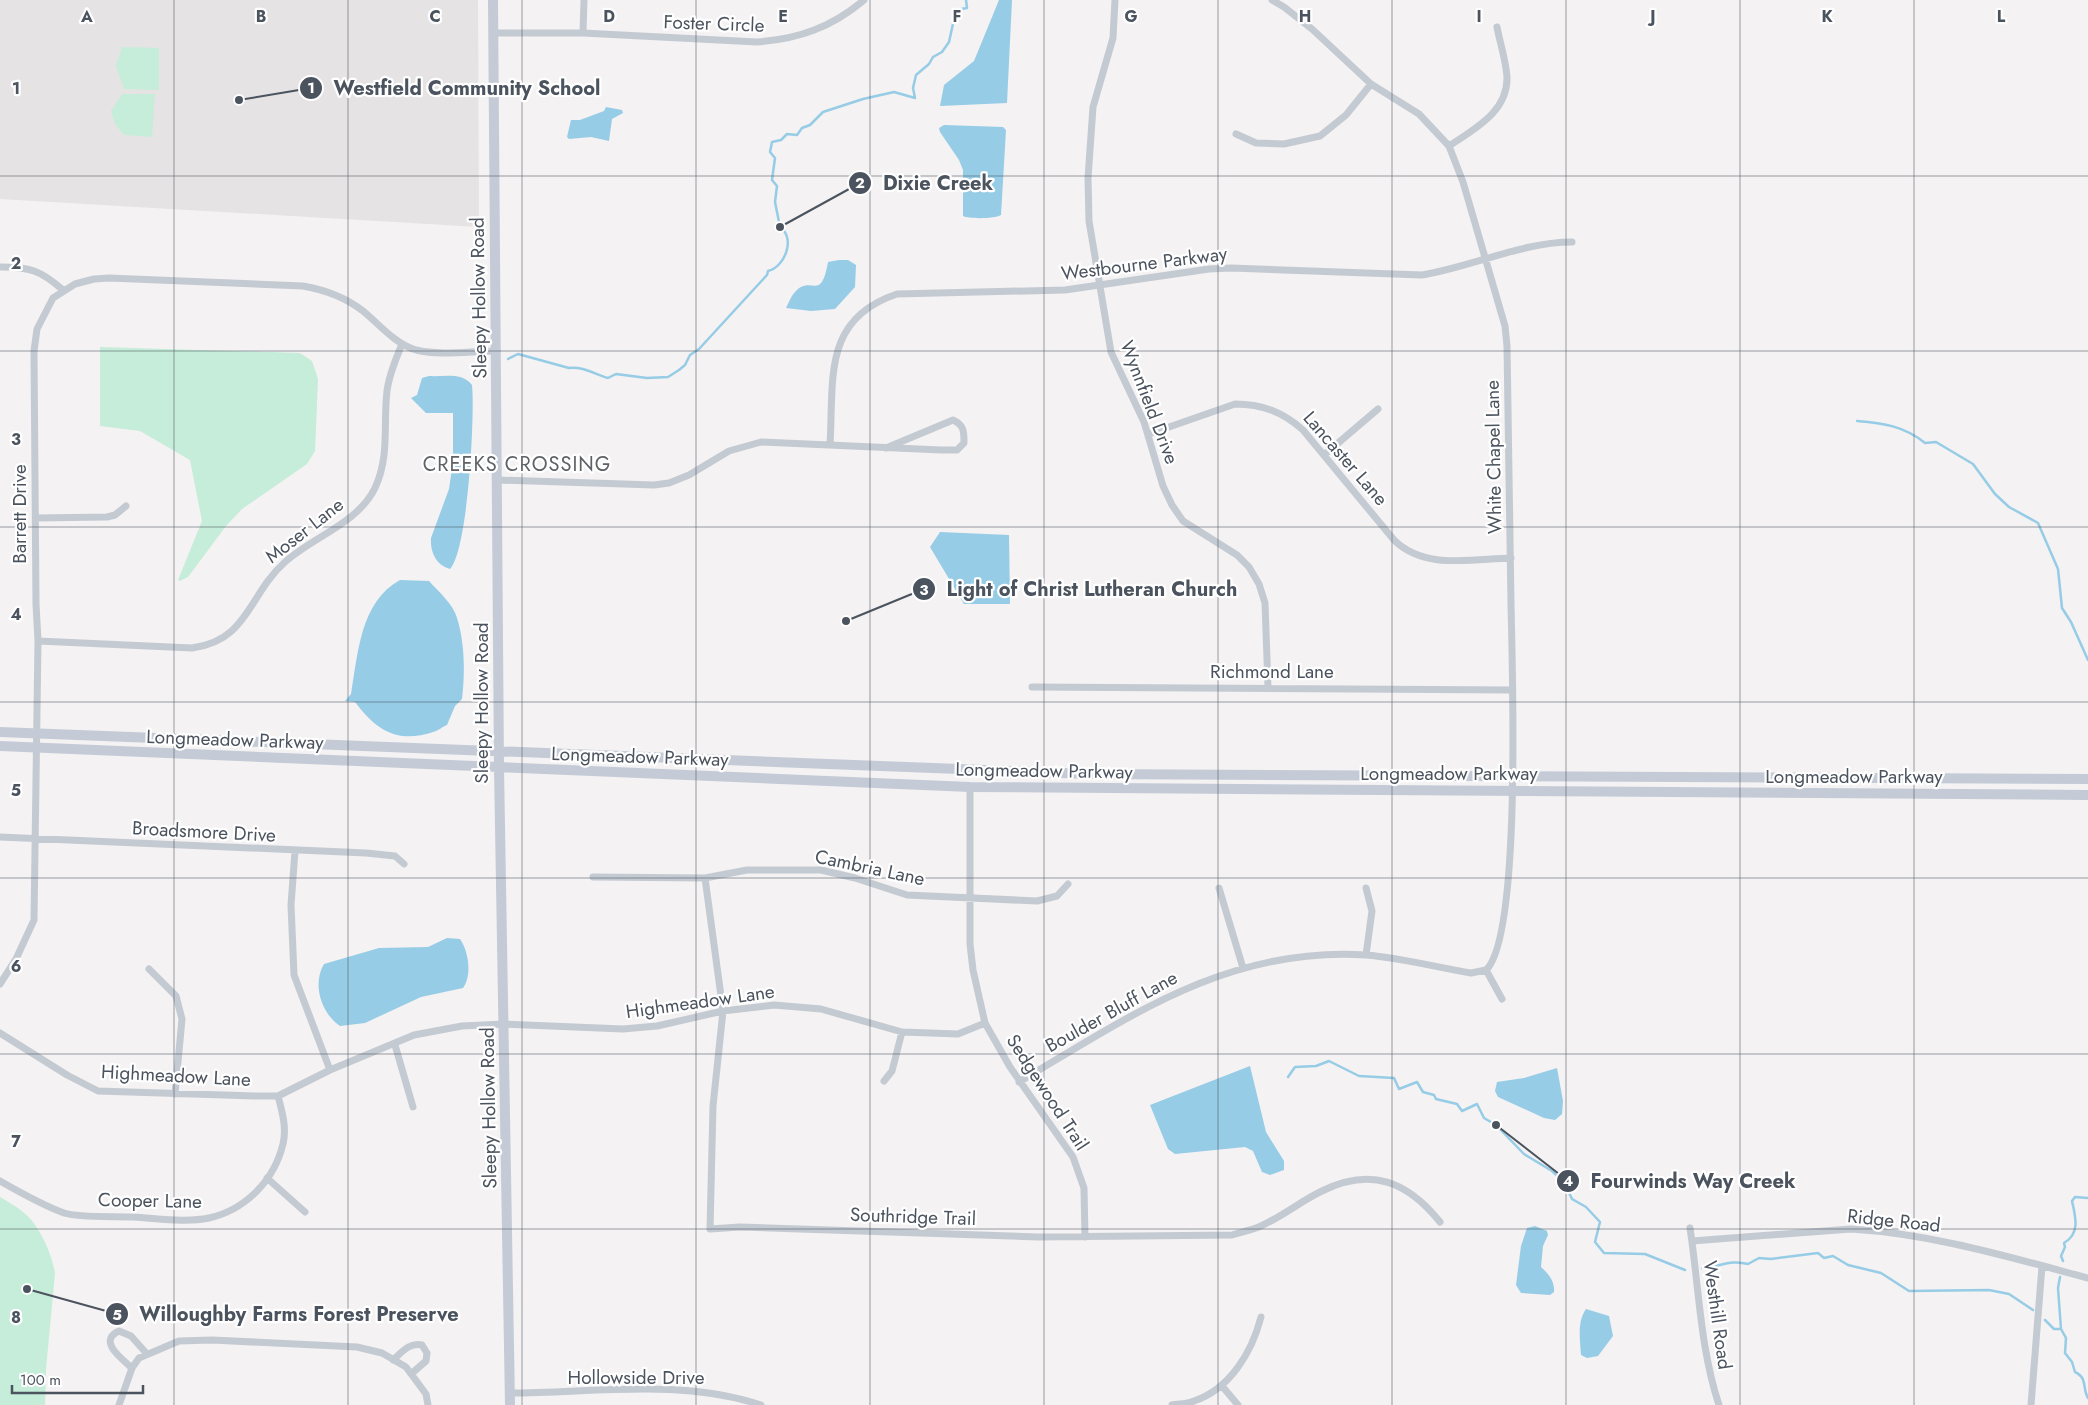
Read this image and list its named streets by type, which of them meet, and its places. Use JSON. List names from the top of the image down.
{
  "streets": {
    "street": [
      "Foster Circle",
      "Westbourne Parkway",
      "Sleepy Hollow Road",
      "Wynnfield Drive",
      "White Chapel Lane",
      "Lancaster Lane",
      "Barrett Drive",
      "Moser Lane",
      "Richmond Lane",
      "Longmeadow Parkway",
      "Broadsmore Drive",
      "Cambria Lane",
      "Highmeadow Lane",
      "Boulder Bluff Lane",
      "Sedgewood Trail",
      "Cooper Lane",
      "Southridge Trail",
      "Ridge Road",
      "Westhill Road",
      "Hollowside Drive"
    ]
  },
  "crossings": [
    ["Foster Circle", "Sleepy Hollow Road"],
    ["Westbourne Parkway", "Wynnfield Drive"],
    ["Westbourne Parkway", "White Chapel Lane"],
    ["Sleepy Hollow Road", "Barrett Drive"],
    ["Sleepy Hollow Road", "Longmeadow Parkway"],
    ["Sleepy Hollow Road", "Highmeadow Lane"],
    ["Sleepy Hollow Road", "Hollowside Drive"],
    ["Wynnfield Drive", "Lancaster Lane"],
    ["Wynnfield Drive", "Richmond Lane"],
    ["White Chapel Lane", "Lancaster Lane"],
    ["White Chapel Lane", "Richmond Lane"],
    ["White Chapel Lane", "Longmeadow Parkway"],
    ["White Chapel Lane", "Boulder Bluff Lane"],
    ["Barrett Drive", "Moser Lane"],
    ["Barrett Drive", "Longmeadow Parkway"],
    ["Barrett Drive", "Broadsmore Drive"],
    ["Longmeadow Parkway", "Sedgewood Trail"],
    ["Cambria Lane", "Sedgewood Trail"],
    ["Cambria Lane", "Southridge Trail"],
    ["Highmeadow Lane", "Sedgewood Trail"],
    ["Highmeadow Lane", "Cooper Lane"],
    ["Highmeadow Lane", "Southridge Trail"],
    ["Boulder Bluff Lane", "Sedgewood Trail"],
    ["Sedgewood Trail", "Southridge Trail"],
    ["Ridge Road", "Westhill Road"]
  ],
  "districts": ["CREEKS CROSSING"],
  "places": [
    "Westfield Community School",
    "Dixie Creek",
    "Light of Christ Lutheran Church",
    "Fourwinds Way Creek",
    "Willoughby Farms Forest Preserve"
  ],
  "scale_bar": "100 m",
  "grid": {
    "columns": [
      "A",
      "B",
      "C",
      "D",
      "E",
      "F",
      "G",
      "H",
      "I",
      "J",
      "K",
      "L"
    ],
    "rows": [
      "1",
      "2",
      "3",
      "4",
      "5",
      "6",
      "7",
      "8"
    ]
  }
}
